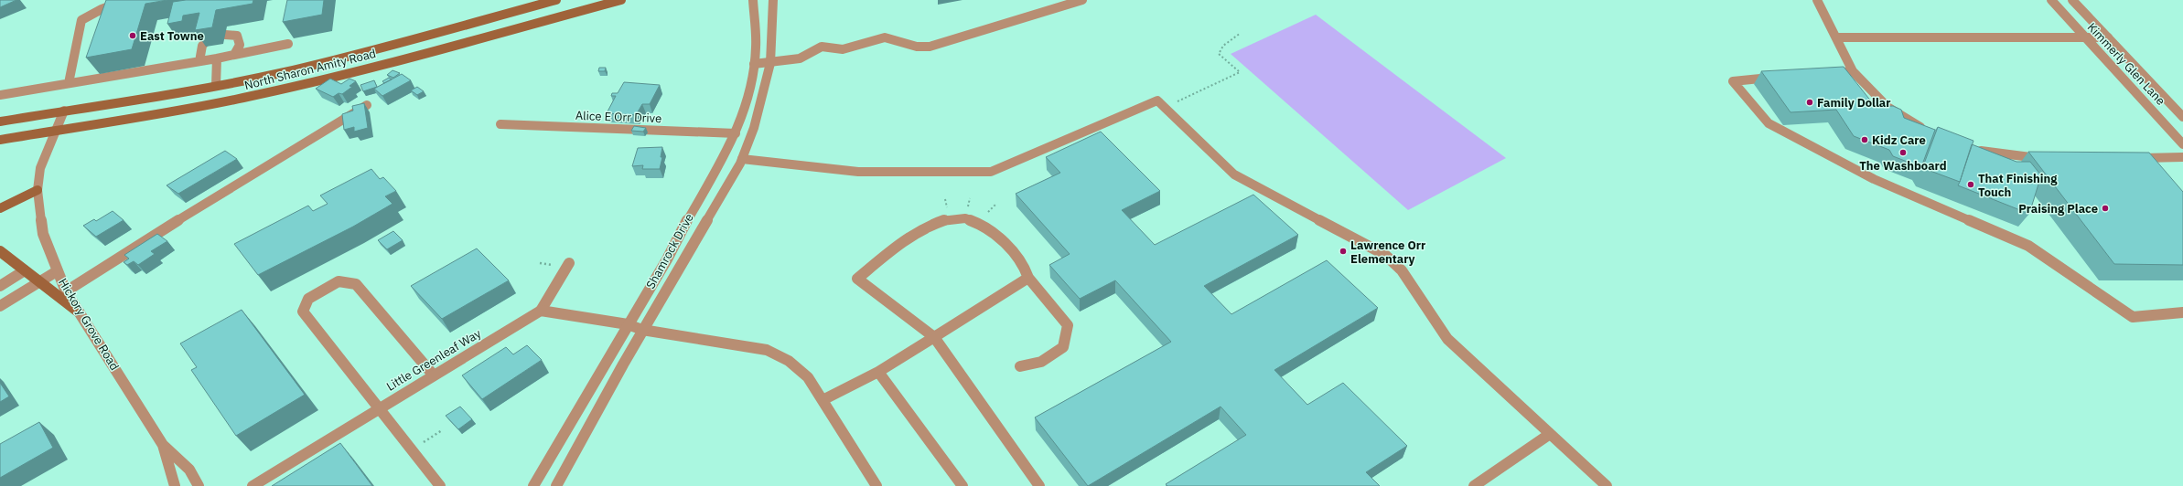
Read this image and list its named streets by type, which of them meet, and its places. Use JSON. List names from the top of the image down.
{
  "streets": {
    "main road": ["North Sharon Amity Road"],
    "street": [
      "Kimmerly Glen Lane",
      "Alice E Orr Drive",
      "Shamrock Drive",
      "Hickory Grove Road",
      "Little Greenleaf Way"
    ]
  },
  "crossings": [
    ["North Sharon Amity Road", "Hickory Grove Road"],
    ["Alice E Orr Drive", "Shamrock Drive"]
  ],
  "places": [
    "East Towne",
    "Family Dollar",
    "Kidz Care",
    "The Washboard",
    "That Finishing Touch",
    "Praising Place",
    "Lawrence Orr Elementary"
  ]
}
